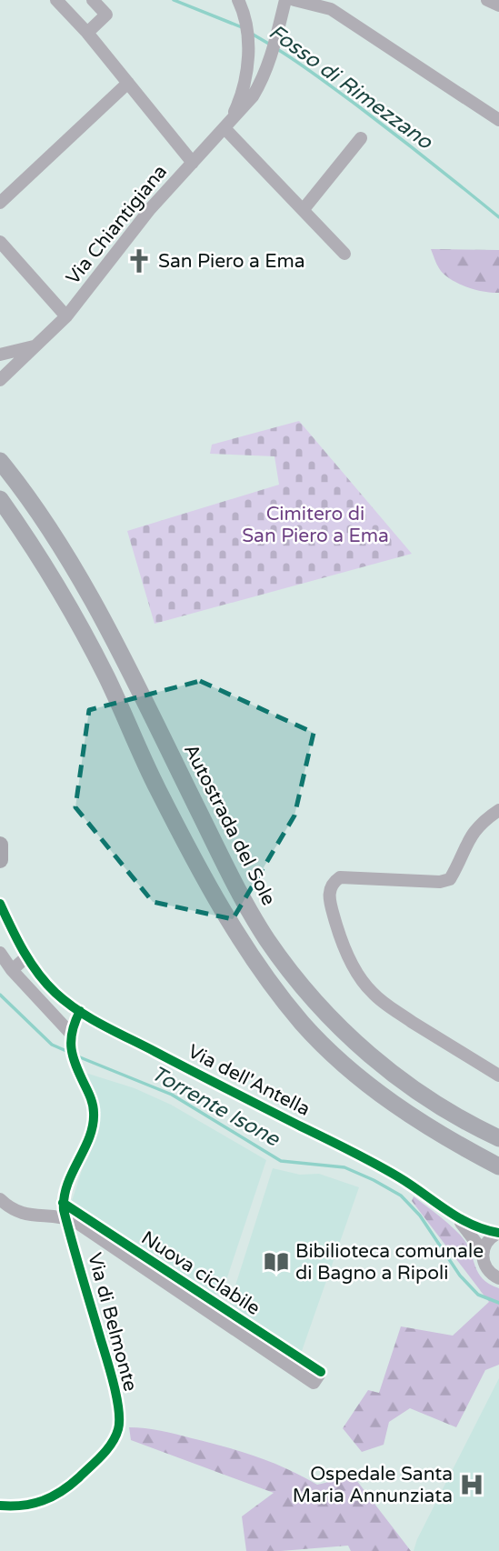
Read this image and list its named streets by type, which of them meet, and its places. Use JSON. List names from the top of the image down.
{
  "streets": {
    "highway": ["Autostrada del Sole"],
    "street": ["Via Chiantigiana", "Via dell'Antella", "Via di Belmonte"],
    "cycle path": ["Nuova ciclabile"]
  },
  "crossings": [
    ["Via dell'Antella", "Via di Belmonte"]
  ],
  "water": ["Fosso di Rimezzano", "Torrente Isone"],
  "parks": ["Cimitero di San Piero a Ema"],
  "places": {
    "church": ["San Piero a Ema"],
    "library": ["Bibilioteca comunale di Bagno a Ripoli"],
    "hospital": ["Ospedale Santa Maria Annunziata"]
  }
}
